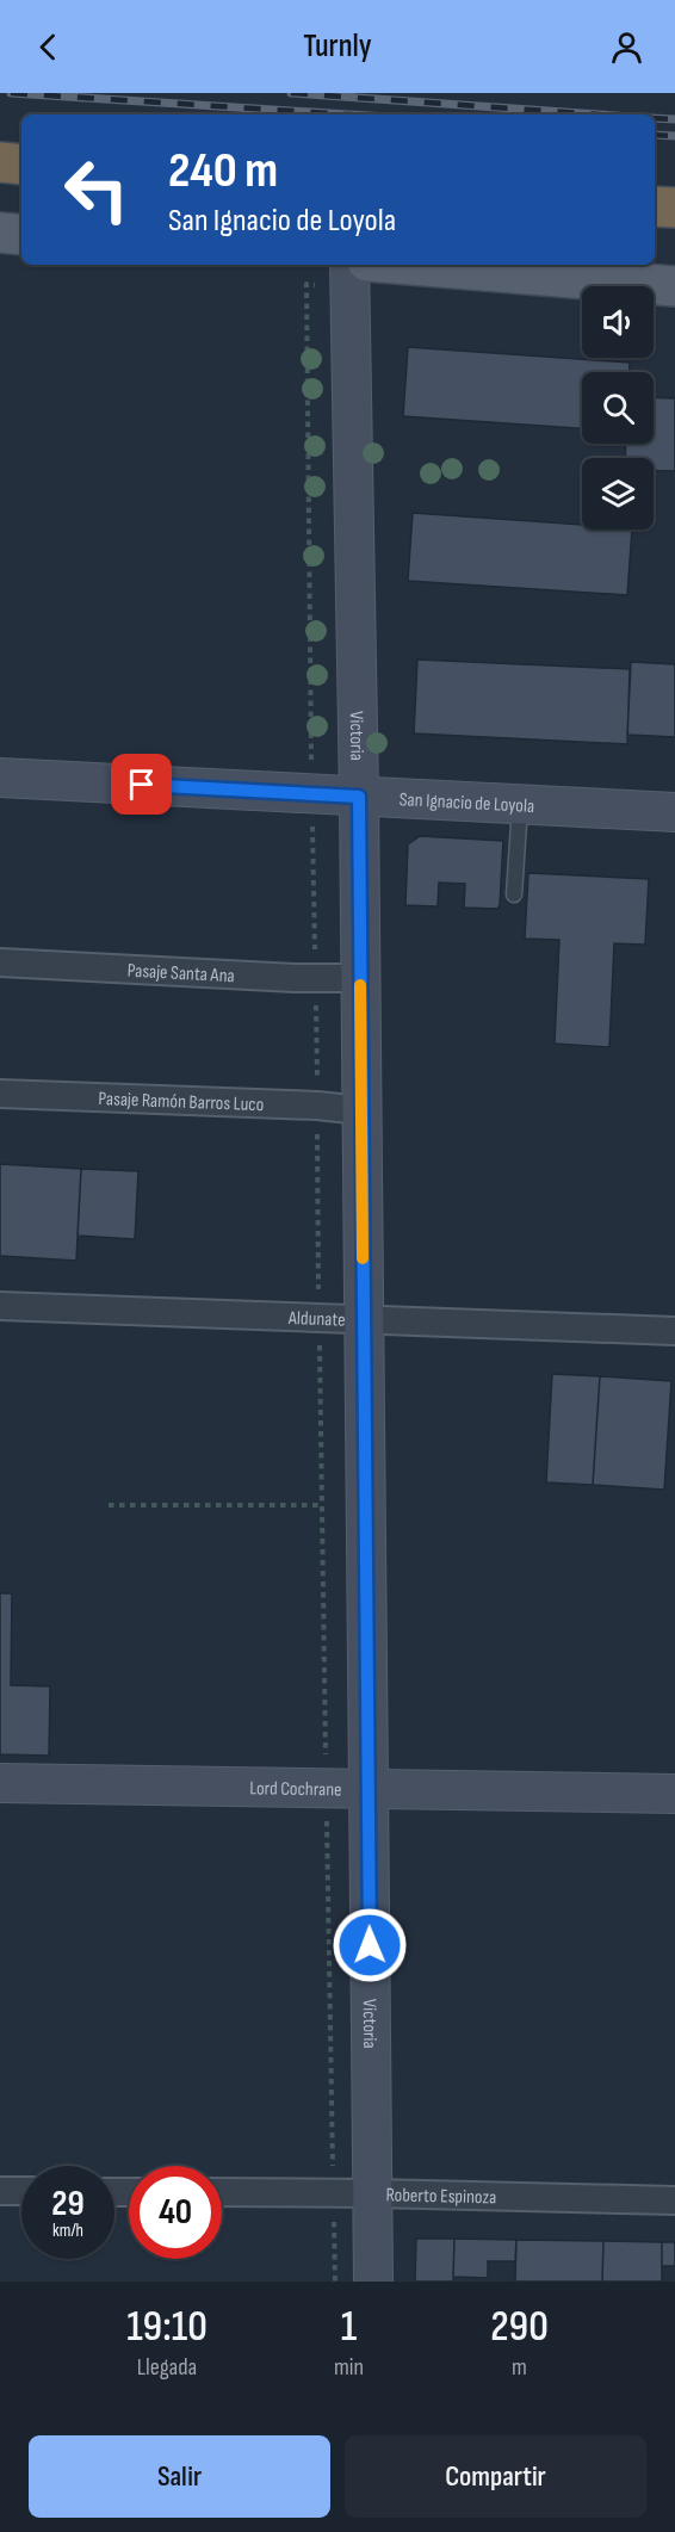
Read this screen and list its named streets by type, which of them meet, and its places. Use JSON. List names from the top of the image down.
{
  "streets": {
    "street": [
      "Victoria",
      "San Ignacio de Loyola",
      "Pasaje Santa Ana",
      "Pasaje Ramón Barros Luco",
      "Aldunate",
      "Lord Cochrane",
      "Roberto Espinoza"
    ]
  },
  "crossings": [
    ["Victoria", "San Ignacio de Loyola"],
    ["Victoria", "Pasaje Santa Ana"],
    ["Victoria", "Pasaje Ramón Barros Luco"],
    ["Victoria", "Aldunate"],
    ["Victoria", "Lord Cochrane"],
    ["Victoria", "Roberto Espinoza"]
  ],
  "page": {
    "header": "Turnly",
    "turn": ["240 m", "San Ignacio de Loyola"],
    "speed": "29 km/h",
    "limit": "40",
    "eta": [
      "19:10",
      "Llegada",
      "1",
      "min",
      "290",
      "m"
    ],
    "buttons": ["Salir", "Compartir"]
  }
}
